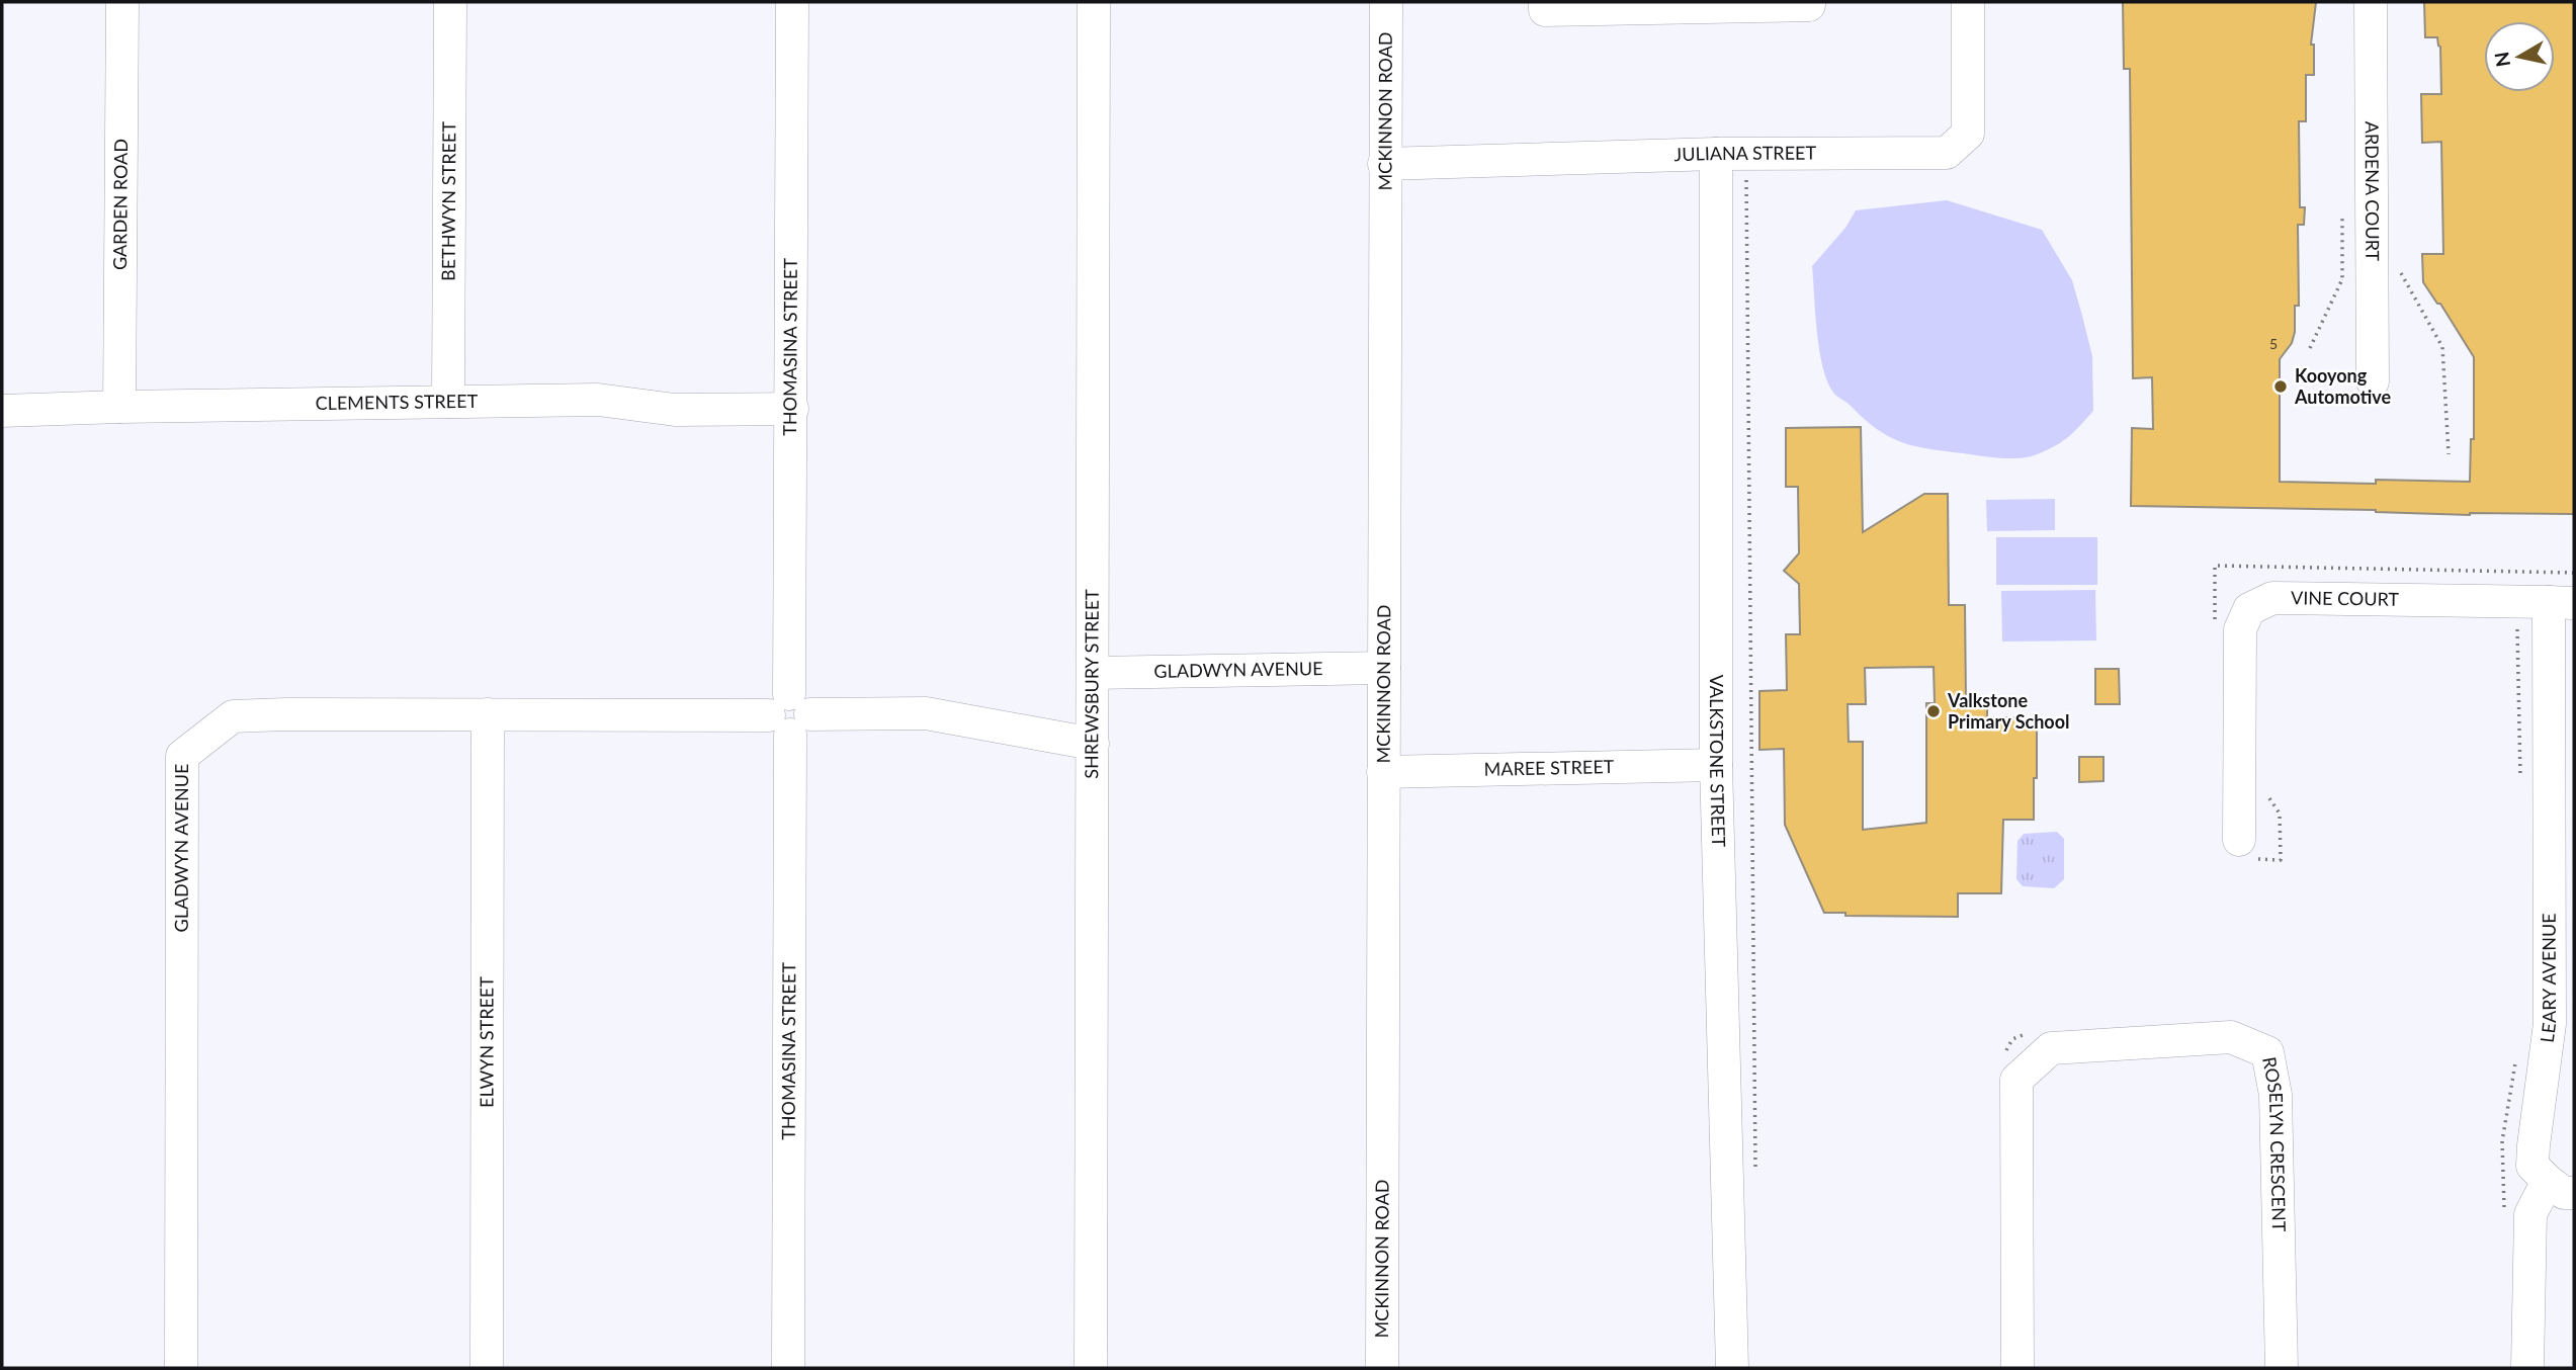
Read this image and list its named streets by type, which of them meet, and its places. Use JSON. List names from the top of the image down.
{
  "streets": {
    "street": [
      "MCKINNON ROAD",
      "JULIANA STREET",
      "ARDENA COURT",
      "BETHWYN STREET",
      "GARDEN ROAD",
      "THOMASINA STREET",
      "CLEMENTS STREET",
      "VINE COURT",
      "GLADWYN AVENUE",
      "SHREWSBURY STREET",
      "VALKSTONE STREET",
      "MAREE STREET",
      "LEARY AVENUE",
      "ELWYN STREET",
      "ROSELYN CRESCENT"
    ]
  },
  "crossings": [
    ["MCKINNON ROAD", "JULIANA STREET"],
    ["MCKINNON ROAD", "GLADWYN AVENUE"],
    ["MCKINNON ROAD", "MAREE STREET"],
    ["JULIANA STREET", "VALKSTONE STREET"],
    ["BETHWYN STREET", "CLEMENTS STREET"],
    ["GARDEN ROAD", "CLEMENTS STREET"],
    ["THOMASINA STREET", "CLEMENTS STREET"],
    ["THOMASINA STREET", "GLADWYN AVENUE"],
    ["VINE COURT", "LEARY AVENUE"],
    ["GLADWYN AVENUE", "SHREWSBURY STREET"],
    ["GLADWYN AVENUE", "ELWYN STREET"],
    ["VALKSTONE STREET", "MAREE STREET"]
  ],
  "places": ["Kooyong Automotive", "Valkstone Primary School"],
  "house_numbers": ["5"],
  "north": "left"
}
